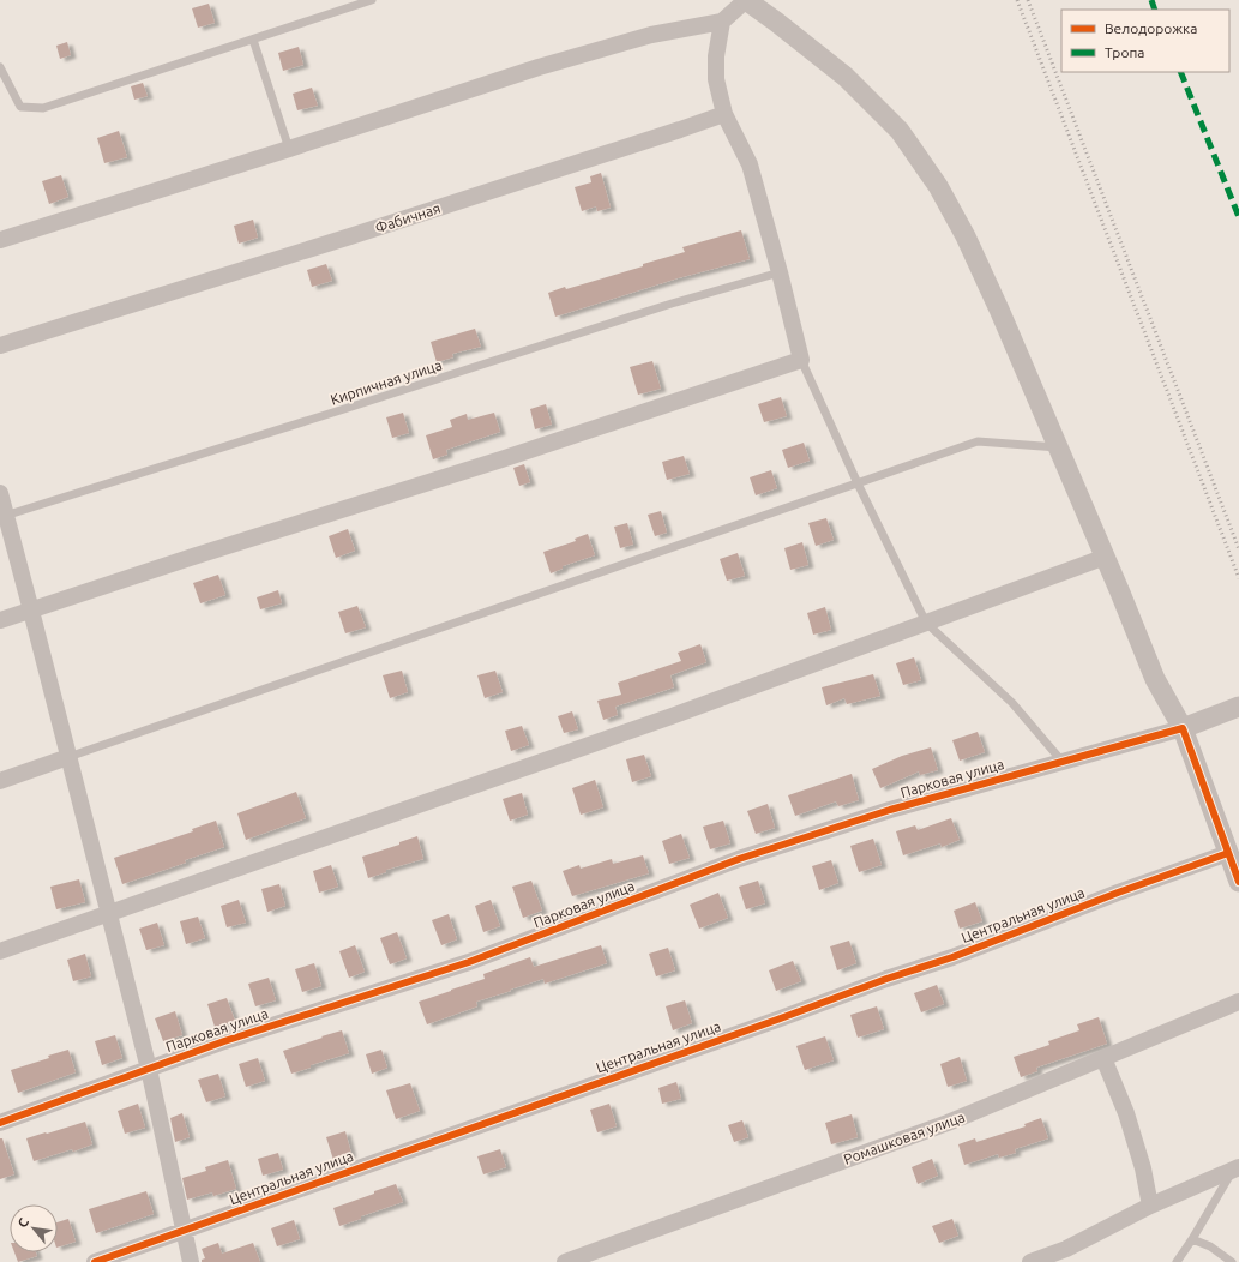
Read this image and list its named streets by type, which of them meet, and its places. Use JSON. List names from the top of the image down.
{
  "streets": {
    "street": [
      "Фабичная",
      "Парковая улица",
      "Центральная улица",
      "Ромашковая улица"
    ],
    "lane": ["Кирпичная улица"]
  },
  "legend": ["Велодорожка", "Тропа"],
  "north": "top left"
}
